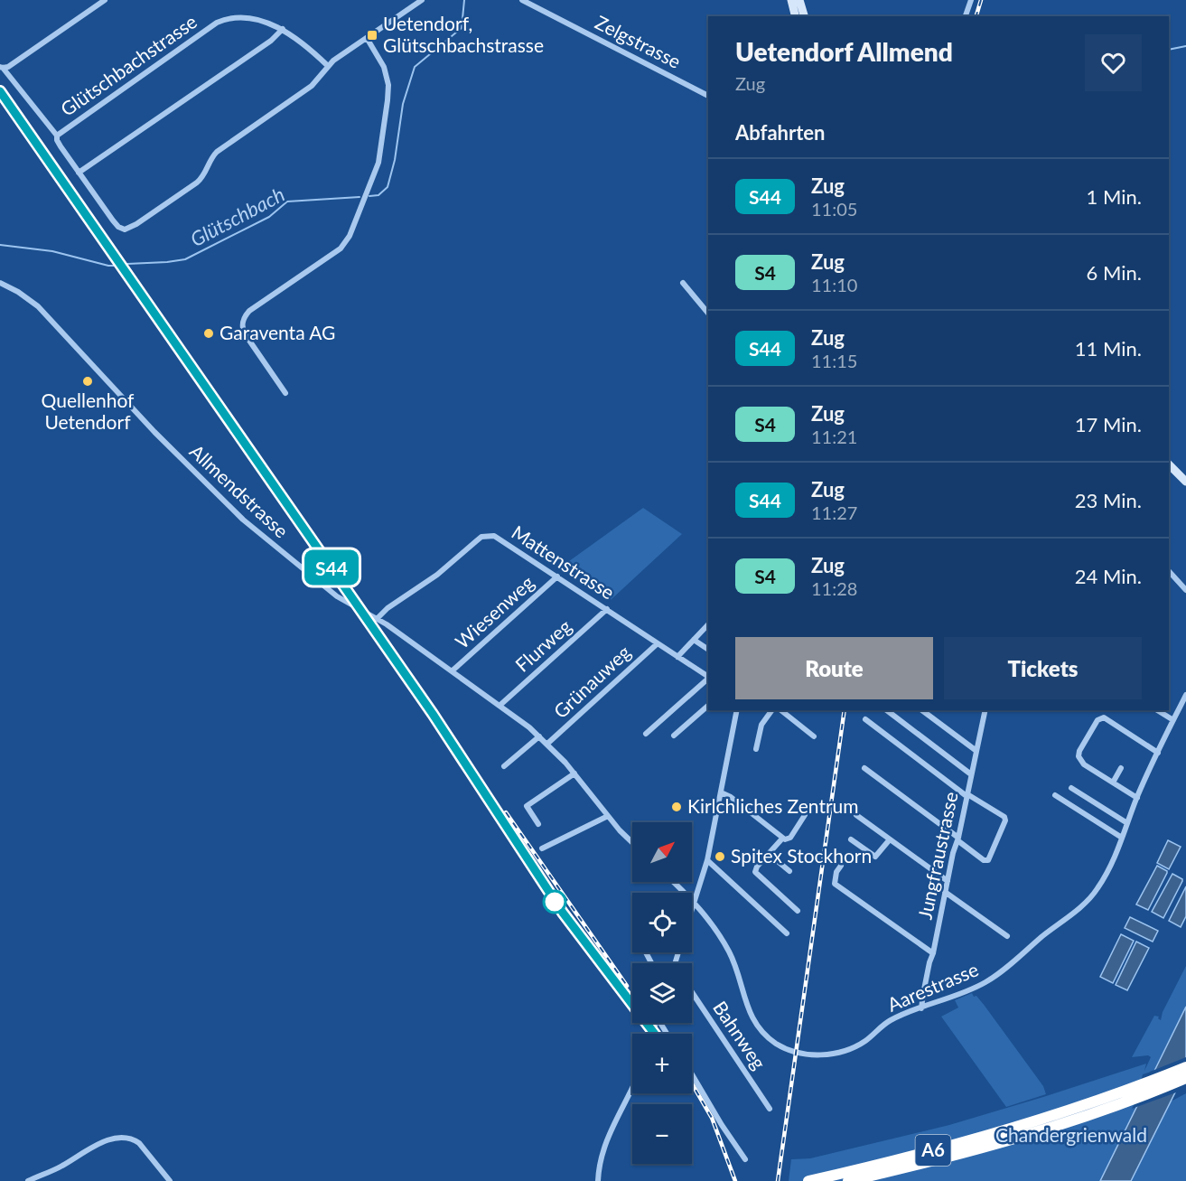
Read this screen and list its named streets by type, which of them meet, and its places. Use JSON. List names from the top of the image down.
{
  "streets": {
    "highway": ["A6"],
    "street": [
      "Zelgstrasse",
      "Glütschbachstrasse",
      "Allmendstrasse",
      "Mattenstrasse",
      "Wiesenweg",
      "Flurweg",
      "Grünauweg",
      "Jungfraustrasse",
      "Aarestrasse",
      "Bahnweg"
    ]
  },
  "crossings": [
    ["Allmendstrasse", "Mattenstrasse"],
    ["Allmendstrasse", "Wiesenweg"],
    ["Allmendstrasse", "Flurweg"],
    ["Allmendstrasse", "Grünauweg"],
    ["Mattenstrasse", "Wiesenweg"],
    ["Mattenstrasse", "Flurweg"],
    ["Mattenstrasse", "Grünauweg"],
    ["Jungfraustrasse", "Aarestrasse"]
  ],
  "water": ["Glütschbach"],
  "parks": ["Chandergrienwald"],
  "places": {
    "transit": ["Uetendorf, Glütschbachstrasse"],
    "other": [
      "Garaventa AG",
      "Quellenhof Uetendorf",
      "Kirlchliches Zentrum",
      "Spitex Stockhorn"
    ]
  },
  "north": "top right",
  "page": {
    "on_map": "S44",
    "heading": [
      ["Uetendorf Allmend", "Zug"],
      "Abfahrten"
    ],
    "list": [
      {
        "mark": "S44",
        "name": "Zug",
        "note": "11:05",
        "value": "1 Min."
      },
      {
        "mark": "S4",
        "name": "Zug",
        "note": "11:10",
        "value": "6 Min."
      },
      {
        "mark": "S44",
        "name": "Zug",
        "note": "11:15",
        "value": "11 Min."
      },
      {
        "mark": "S4",
        "name": "Zug",
        "note": "11:21",
        "value": "17 Min."
      },
      {
        "mark": "S44",
        "name": "Zug",
        "note": "11:27",
        "value": "23 Min."
      },
      {
        "mark": "S4",
        "name": "Zug",
        "note": "11:28",
        "value": "24 Min."
      }
    ],
    "buttons": ["Route", "Tickets"],
    "map_buttons": ["+", "−"]
  }
}
